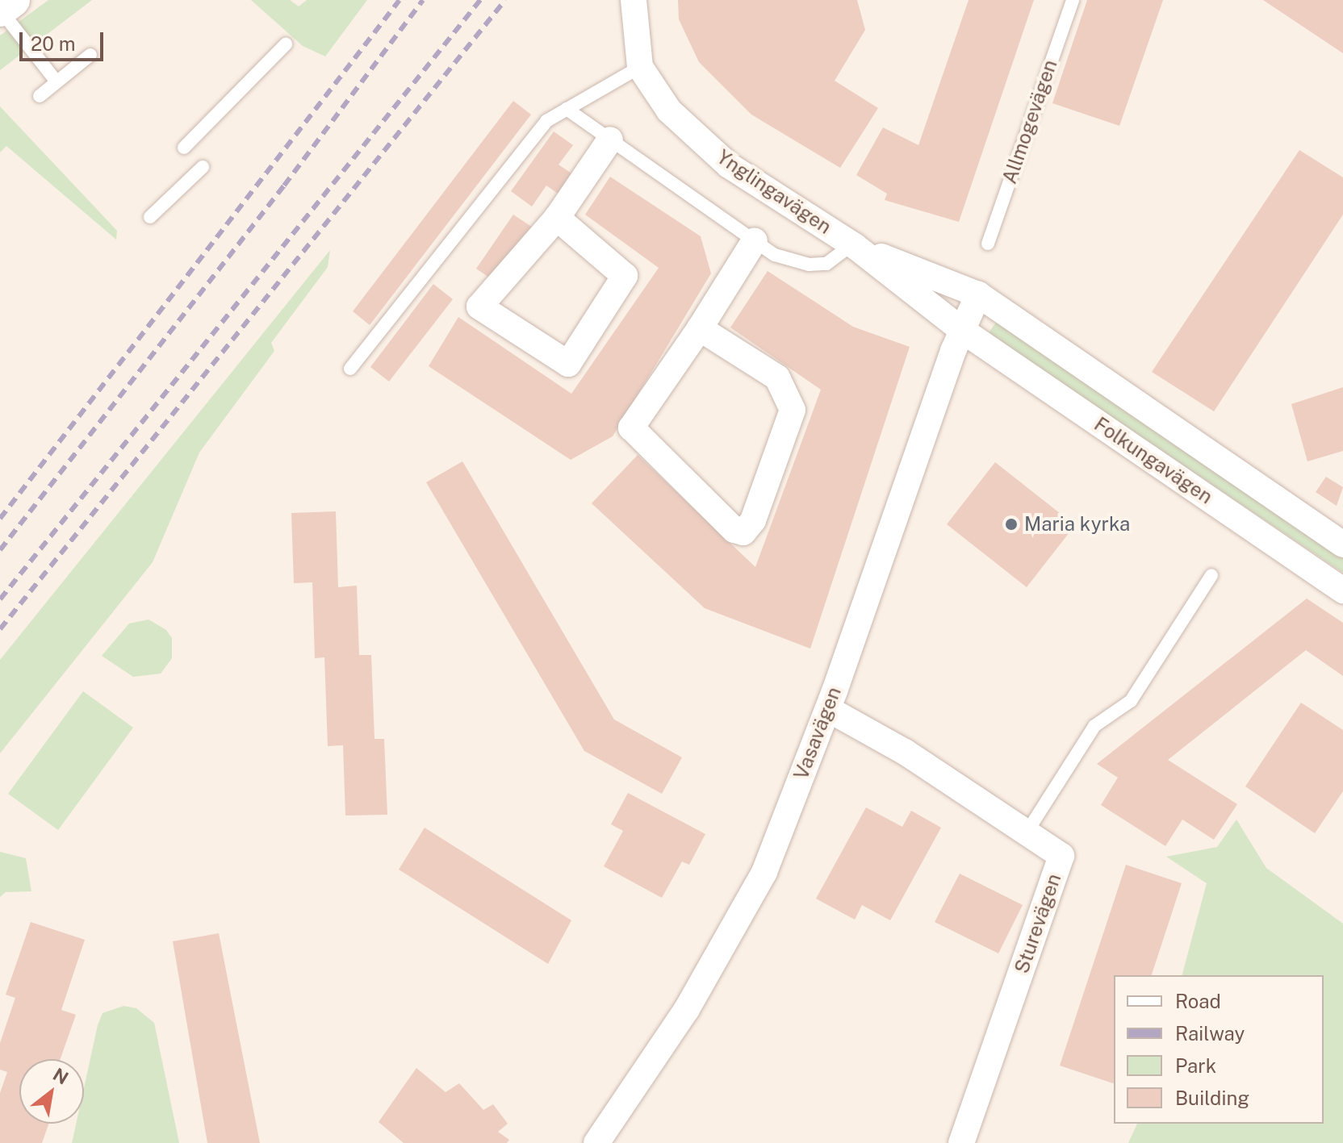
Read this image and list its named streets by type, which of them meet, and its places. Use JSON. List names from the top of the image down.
{
  "streets": {
    "street": [
      "Ynglingavägen",
      "Folkungavägen",
      "Vasavägen",
      "Sturevägen"
    ],
    "lane": ["Allmogevägen"]
  },
  "crossings": [
    ["Ynglingavägen", "Folkungavägen"],
    ["Ynglingavägen", "Vasavägen"],
    ["Folkungavägen", "Vasavägen"],
    ["Vasavägen", "Sturevägen"]
  ],
  "places": ["Maria kyrka"],
  "legend": [
    "Road",
    "Railway",
    "Park",
    "Building"
  ],
  "scale_bar": "20 m",
  "north": "top right"
}
